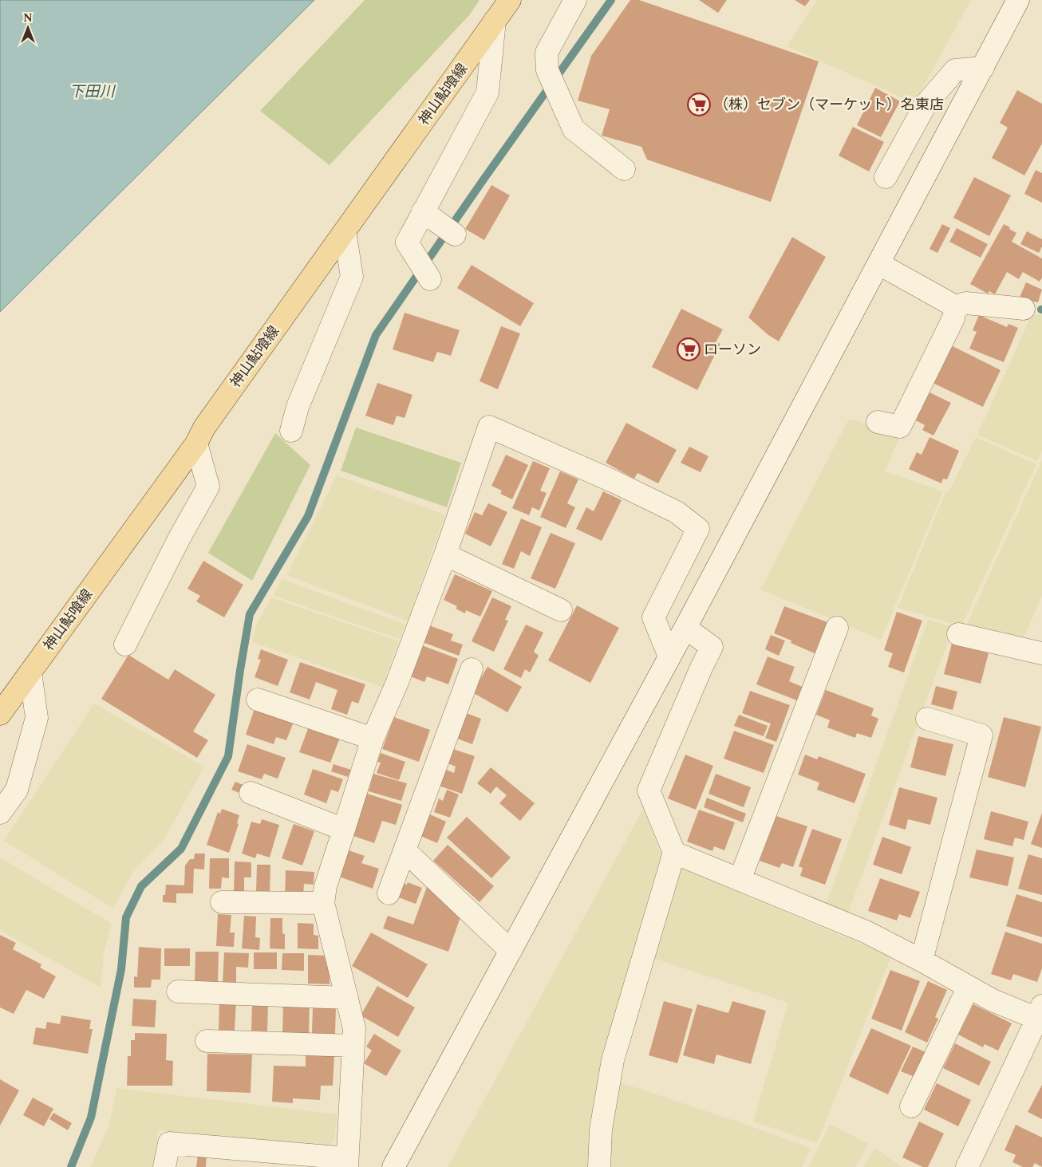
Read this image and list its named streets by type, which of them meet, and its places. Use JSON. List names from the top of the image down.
{
  "streets": {
    "main road": ["神山鮎喰線"]
  },
  "water": ["下田川"],
  "places": {
    "supermarket": ["（株）セブン（マーケット）名東店", "ローソン"]
  },
  "north": "top"
}
